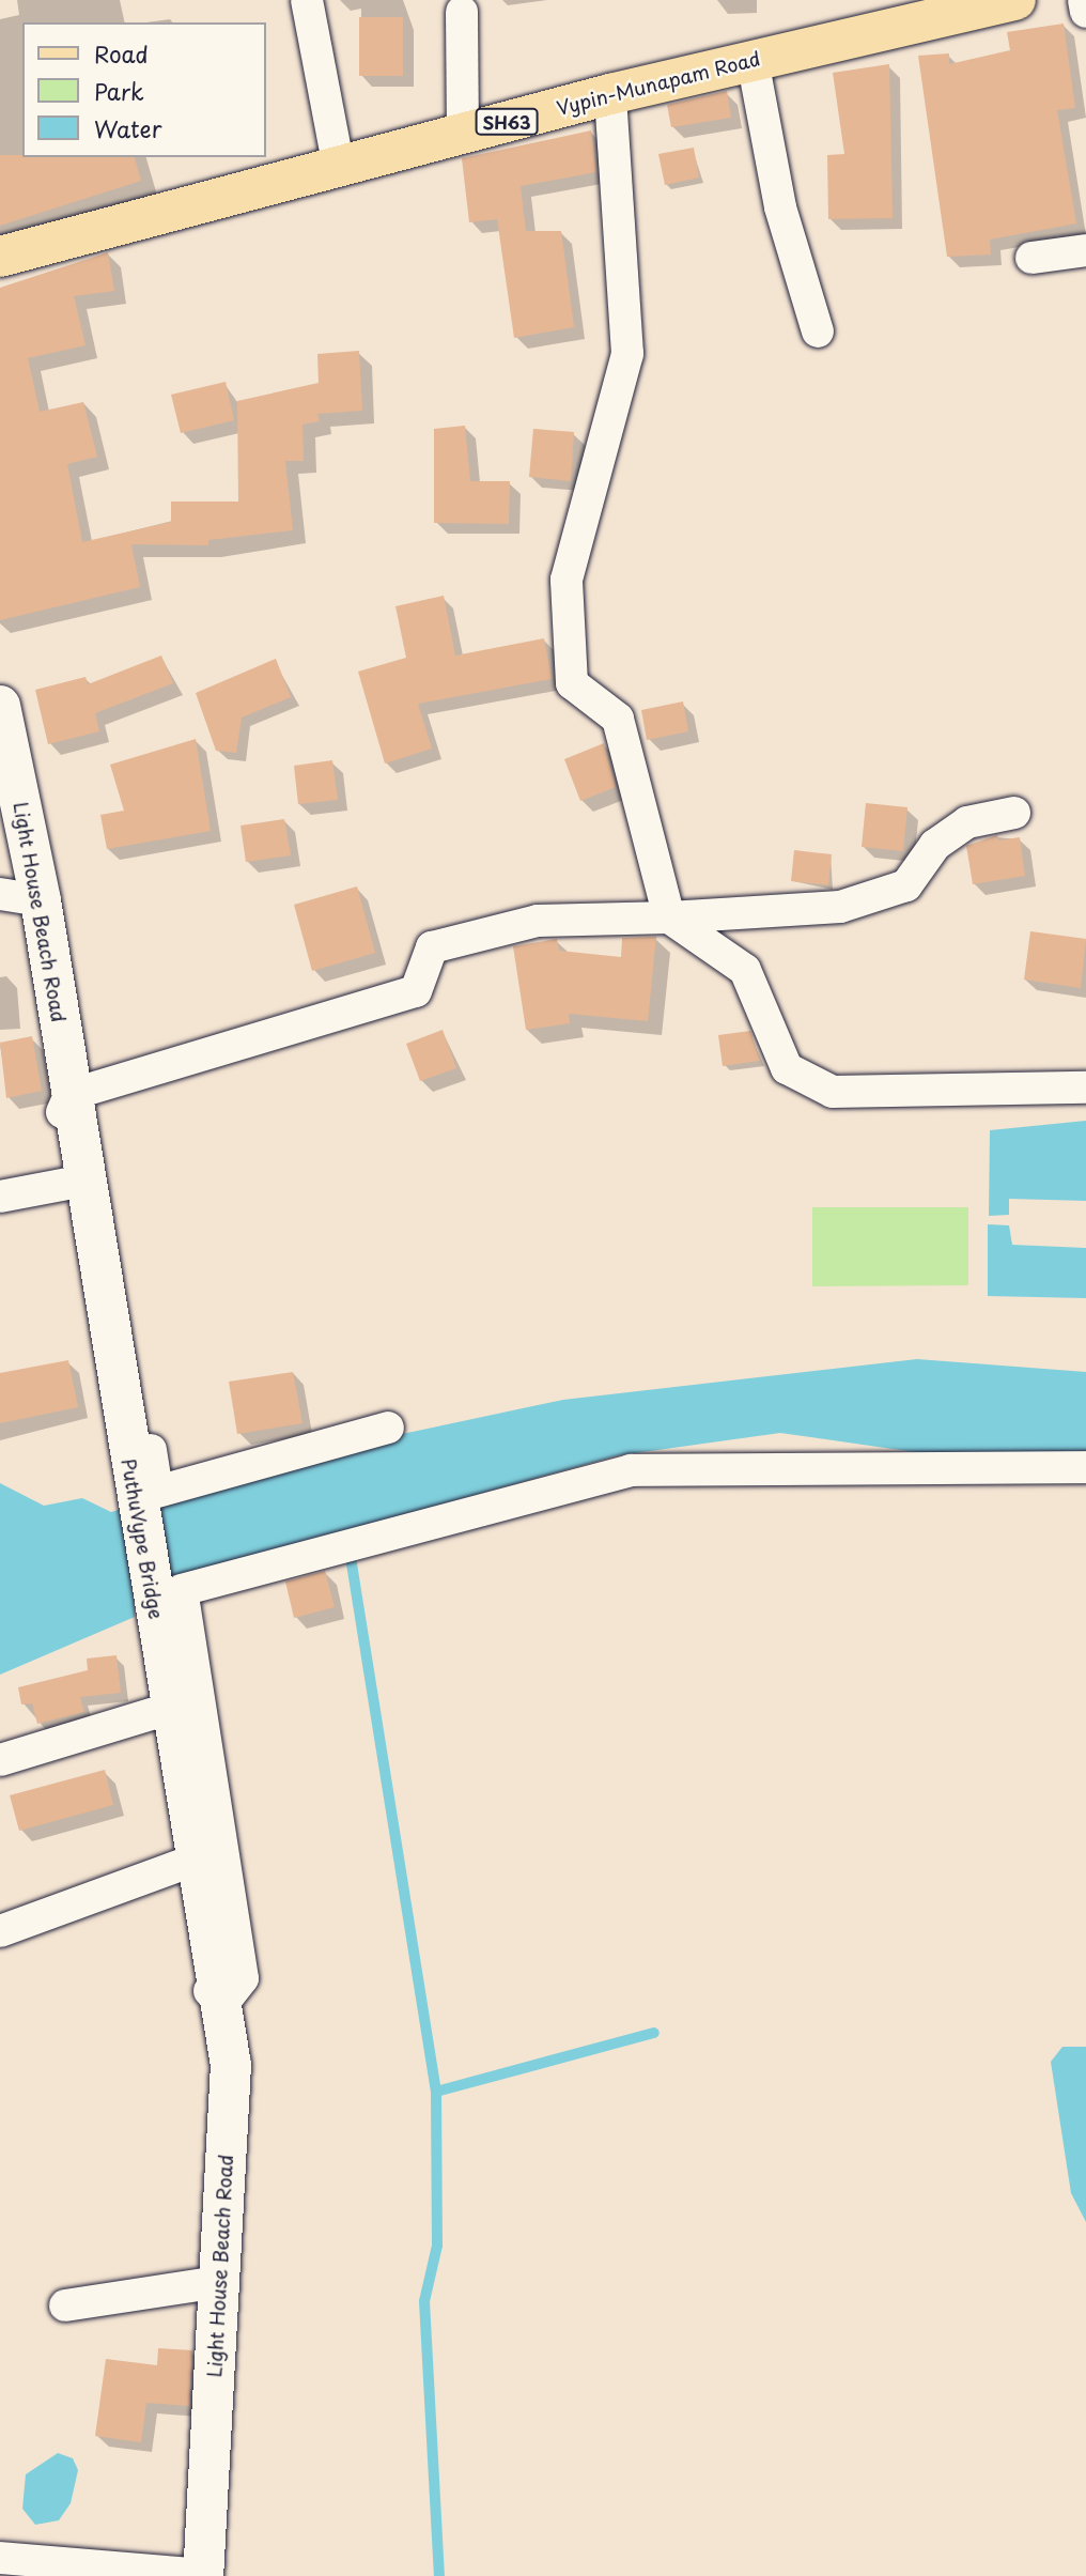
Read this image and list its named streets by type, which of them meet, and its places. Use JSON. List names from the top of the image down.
{
  "streets": {
    "main road": [
      "Vypin-Munapam Road",
      "SH63",
      "Light House Beach Road",
      "PuthuVype Bridge"
    ]
  },
  "crossings": [
    ["Light House Beach Road", "PuthuVype Bridge"]
  ],
  "legend": ["Road", "Park", "Water"]
}
